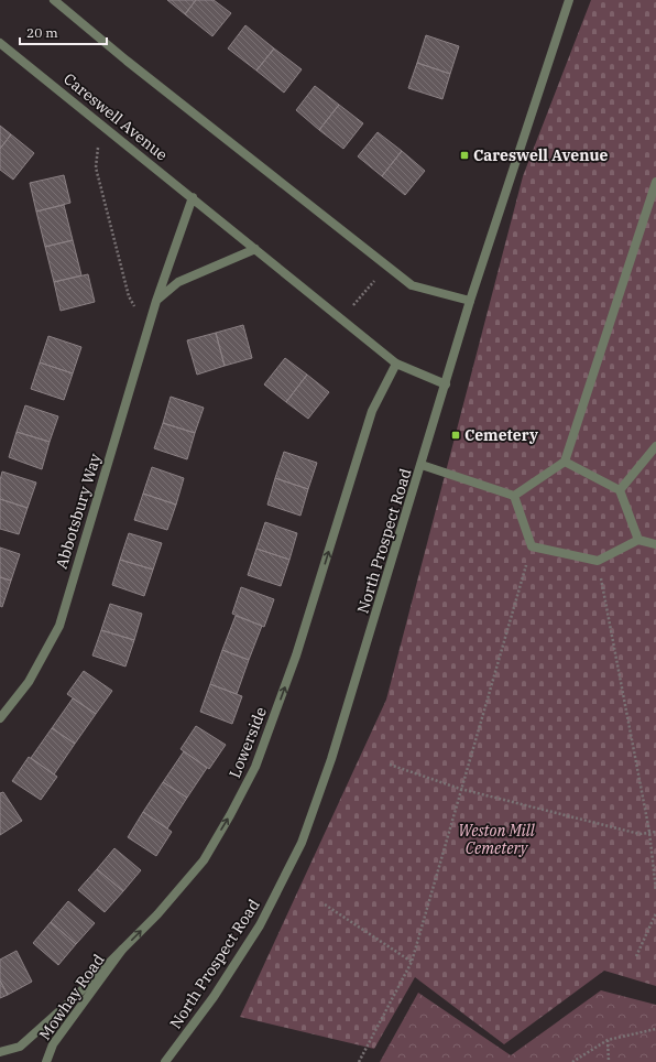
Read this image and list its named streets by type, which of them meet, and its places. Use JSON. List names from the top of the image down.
{
  "streets": {
    "street": [
      "Careswell Avenue",
      "Abbotsbury Way",
      "North Prospect Road",
      "Lowerside",
      "Mowhay Road"
    ]
  },
  "crossings": [
    ["Careswell Avenue", "Abbotsbury Way"],
    ["Careswell Avenue", "North Prospect Road"],
    ["Careswell Avenue", "Lowerside"],
    ["Lowerside", "Mowhay Road"]
  ],
  "one_way": ["Lowerside"],
  "parks": ["Weston Mill Cemetery"],
  "places": {
    "transit": ["Careswell Avenue", "Cemetery"]
  },
  "scale_bar": "20 m"
}
